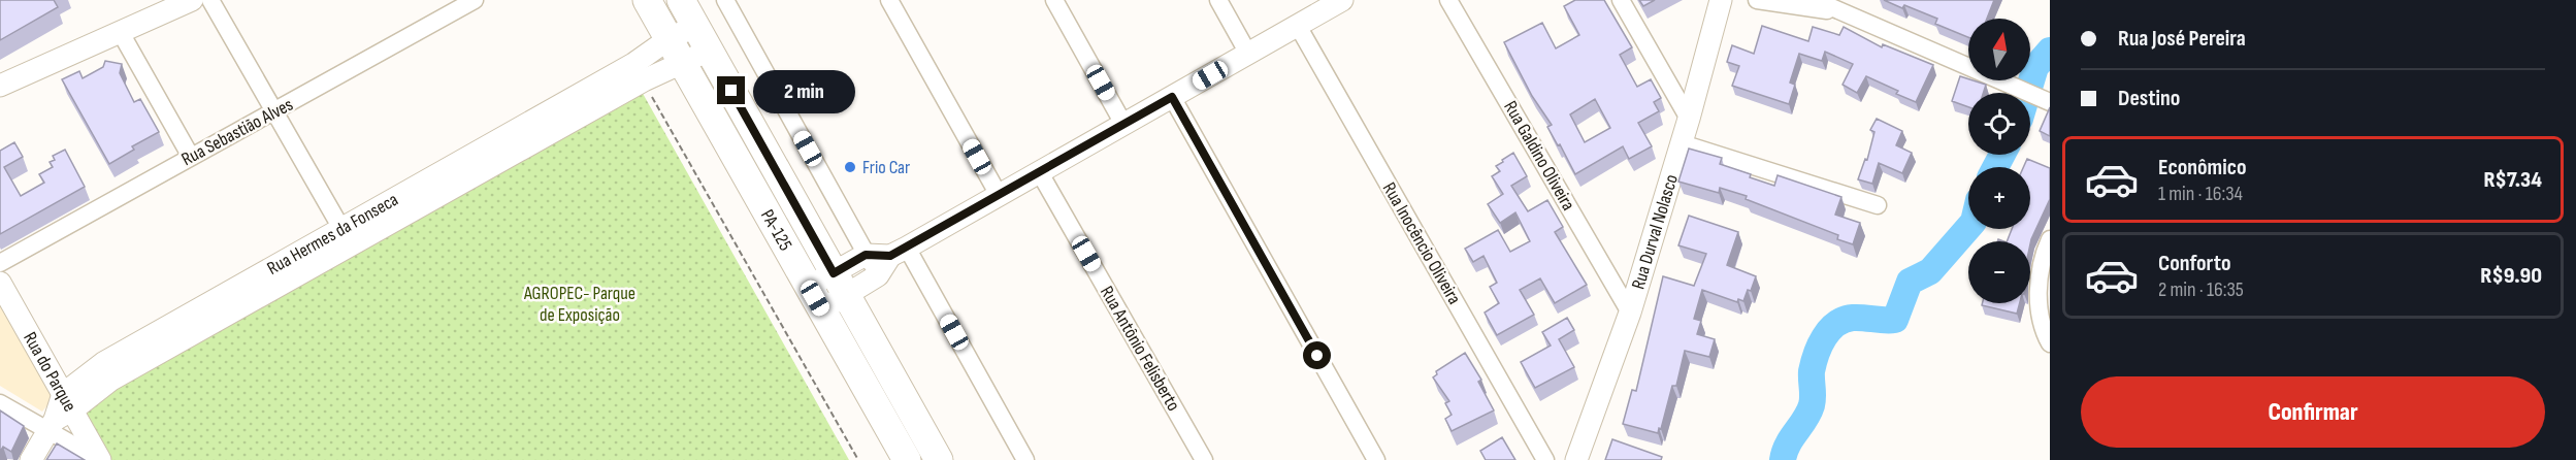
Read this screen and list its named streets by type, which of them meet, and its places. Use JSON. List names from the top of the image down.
{
  "streets": {
    "main road": ["PA-125"],
    "street": [
      "Rua Sebastião Alves",
      "Rua Galdino Oliveira",
      "Rua Durval Nolasco",
      "Rua Hermes da Fonseca",
      "Rua Inocêncio Oliveira",
      "Rua Antônio Felisberto",
      "Rua do Parque"
    ]
  },
  "crossings": [
    ["Rua Galdino Oliveira", "Rua Durval Nolasco"],
    ["PA-125", "Rua Hermes da Fonseca"],
    ["Rua Hermes da Fonseca", "Rua do Parque"]
  ],
  "parks": ["AGROPEC- Parque de Exposição"],
  "places": ["Frio Car"],
  "north": "top",
  "page": {
    "banner": ["Rua José Pereira", "Destino"],
    "map_buttons": ["+", "−"],
    "bubble": "2 min",
    "list": [
      {
        "name": "Econômico",
        "note": "1 min · 16:34",
        "value": "R$7.34"
      },
      {
        "name": "Conforto",
        "note": "2 min · 16:35",
        "value": "R$9.90"
      }
    ],
    "buttons": "Confirmar"
  }
}
